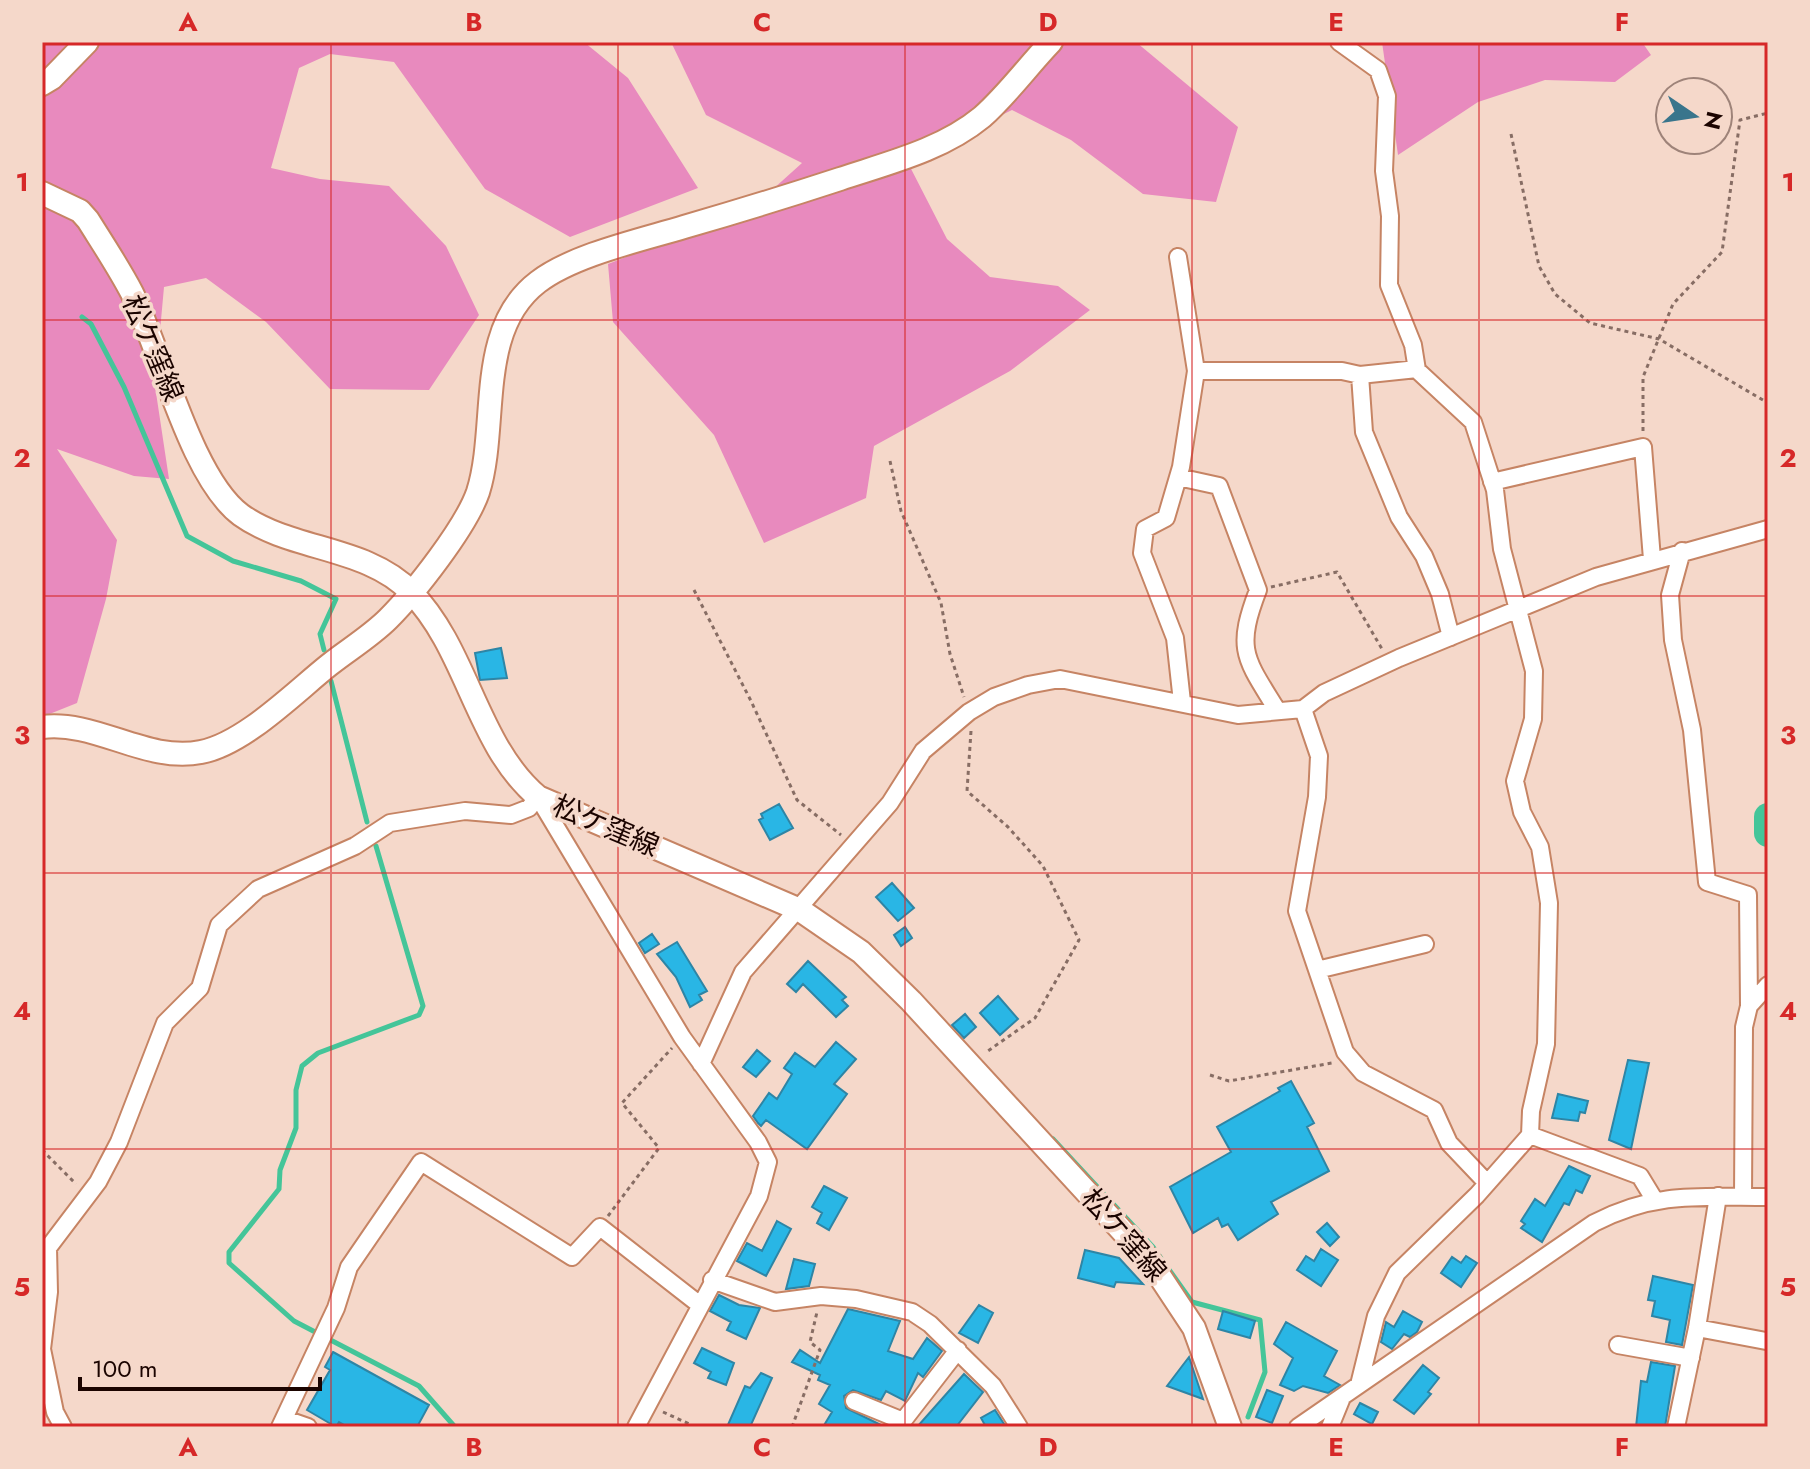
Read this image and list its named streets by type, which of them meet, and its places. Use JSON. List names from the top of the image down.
{
  "streets": {
    "street": ["松ケ窪線"]
  },
  "scale_bar": "100 m",
  "north": "right",
  "grid": {
    "columns": [
      "A",
      "B",
      "C",
      "D",
      "E",
      "F"
    ],
    "rows": [
      "1",
      "2",
      "3",
      "4",
      "5"
    ]
  }
}
